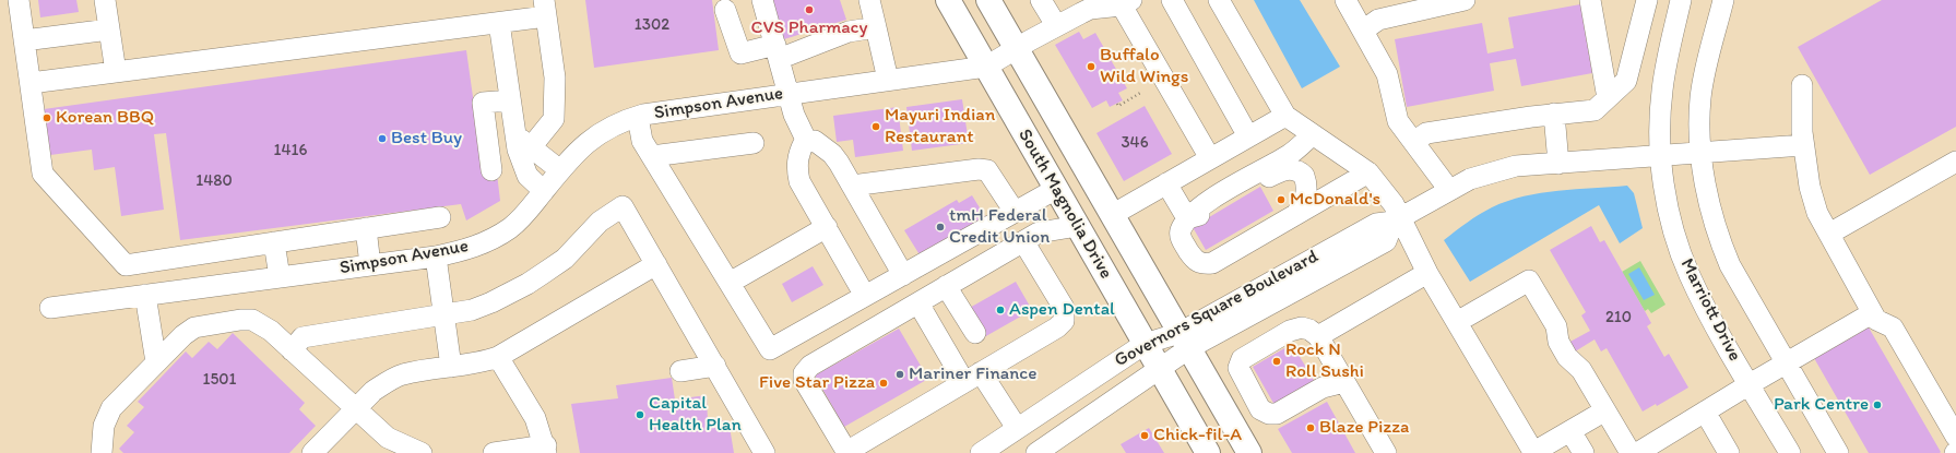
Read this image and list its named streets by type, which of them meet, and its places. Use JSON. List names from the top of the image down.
{
  "streets": {
    "main road": ["South Magnolia Drive"],
    "street": ["Simpson Avenue", "Governors Square Boulevard", "Marriott Drive"]
  },
  "crossings": [
    ["Simpson Avenue", "South Magnolia Drive"],
    ["South Magnolia Drive", "Governors Square Boulevard"]
  ],
  "places": [
    "CVS Pharmacy",
    "Buffalo Wild Wings",
    "Korean BBQ",
    "Mayuri Indian Restaurant",
    "Best Buy",
    "McDonald's",
    "tmH Federal Credit Union",
    "Aspen Dental",
    "Rock N Roll Sushi",
    "Mariner Finance",
    "Five Star Pizza",
    "Park Centre",
    "Capital Health Plan",
    "Blaze Pizza",
    "Chick-fil-A"
  ],
  "house_numbers": [
    "1302",
    "346",
    "1416",
    "1480",
    "210",
    "1501"
  ]
}
